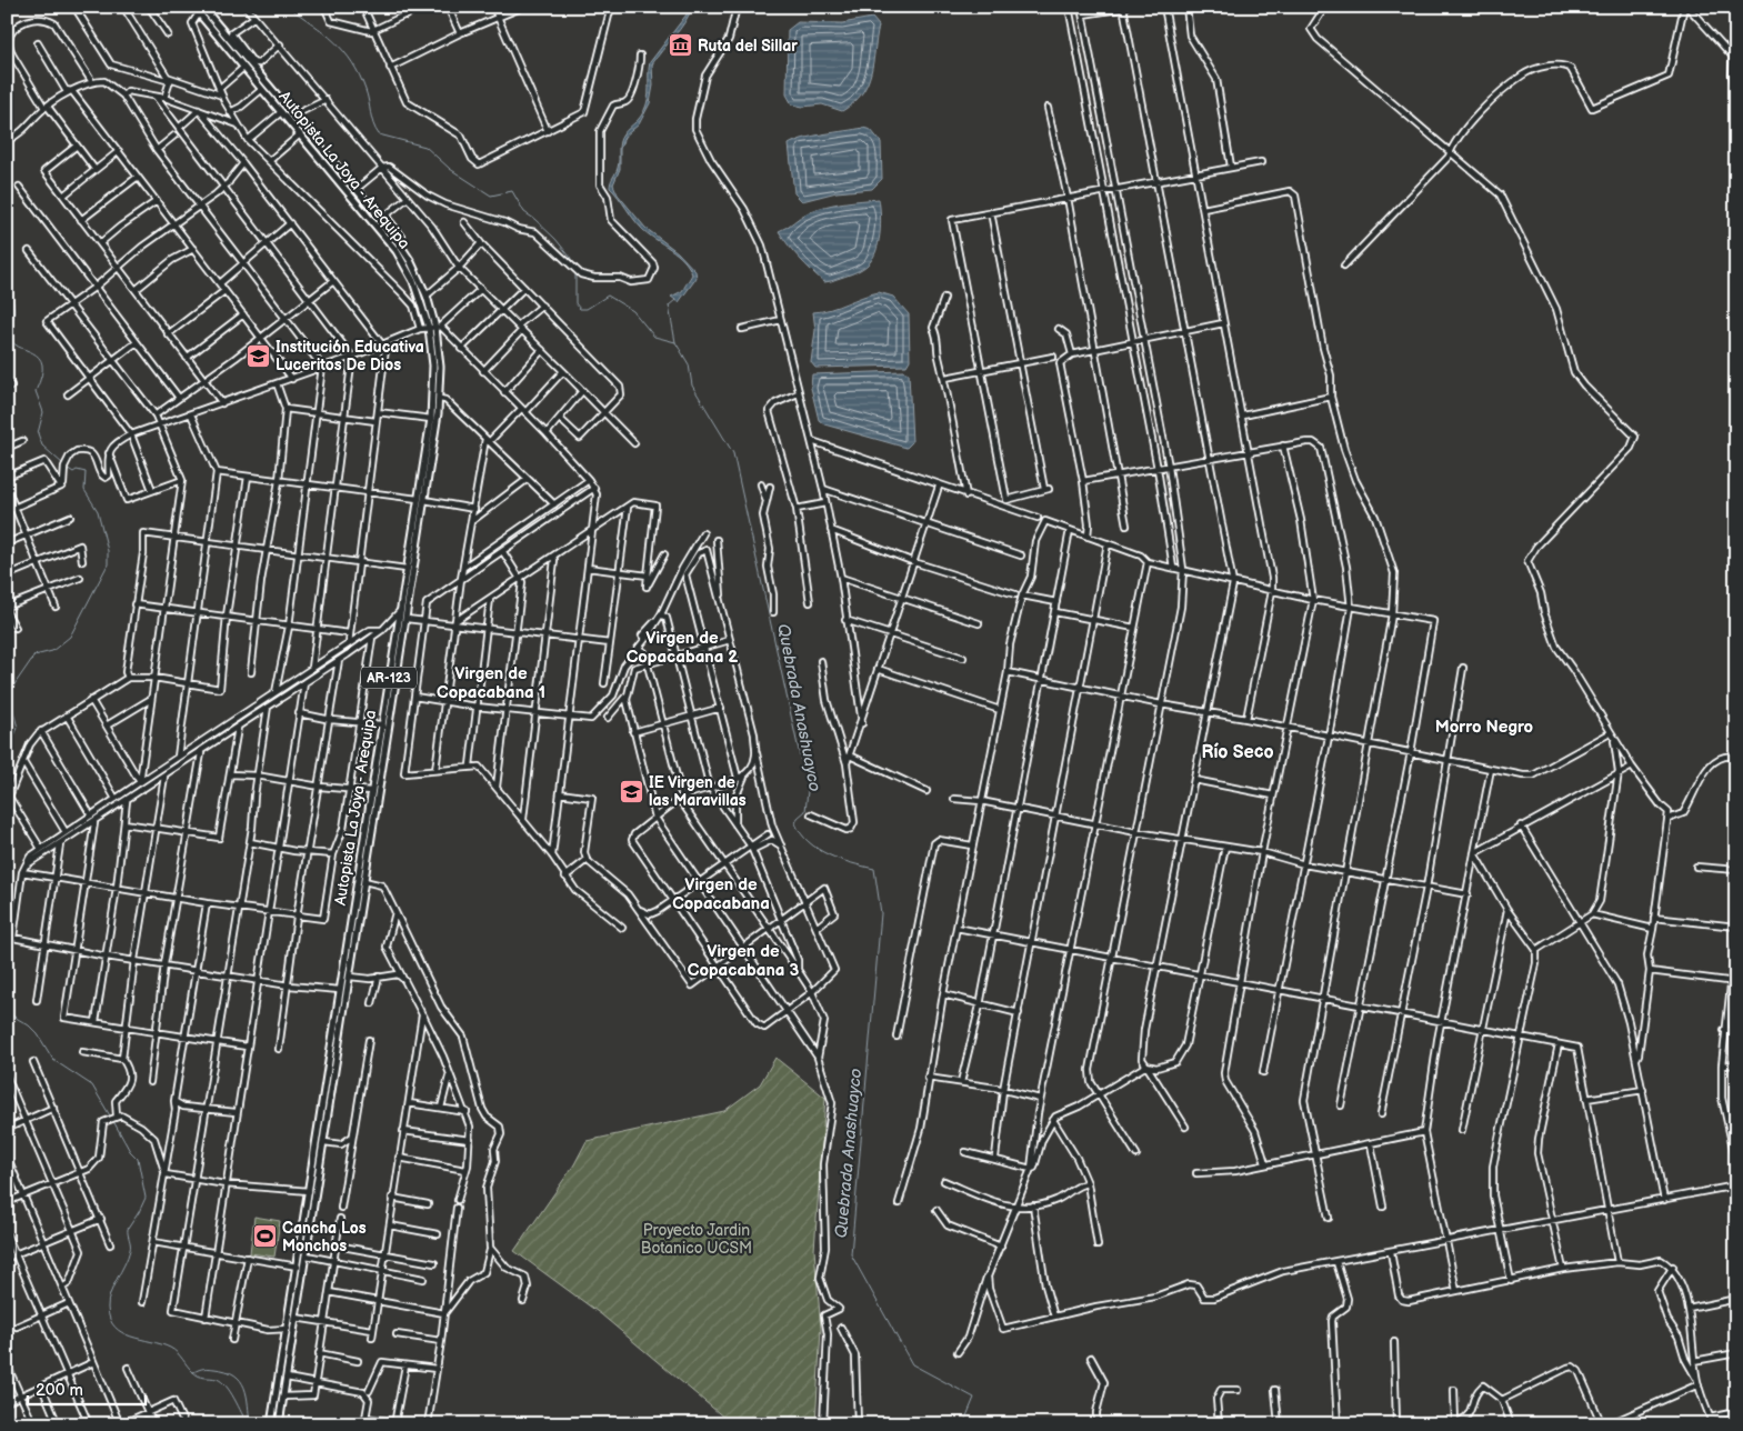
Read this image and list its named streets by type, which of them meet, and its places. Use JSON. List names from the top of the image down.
{
  "streets": {
    "main road": ["Autopista La Joya - Arequipa", "AR-123"]
  },
  "districts": [
    "Virgen de Copacabana 2",
    "Virgen de Copacabana 1",
    "Morro Negro",
    "Río Seco",
    "Virgen de Copacabana",
    "Virgen de Copacabana 3"
  ],
  "water": ["Quebrada Anashuayco"],
  "parks": ["Proyecto Jardin Botanico UCSM"],
  "places": {
    "museum": ["Ruta del Sillar"],
    "school or university": ["Institución Educativa Luceritos De Dios", "IE Virgen de las Maravillas"],
    "sports": ["Cancha Los Monchos"]
  },
  "scale_bar": "200 m"
}
